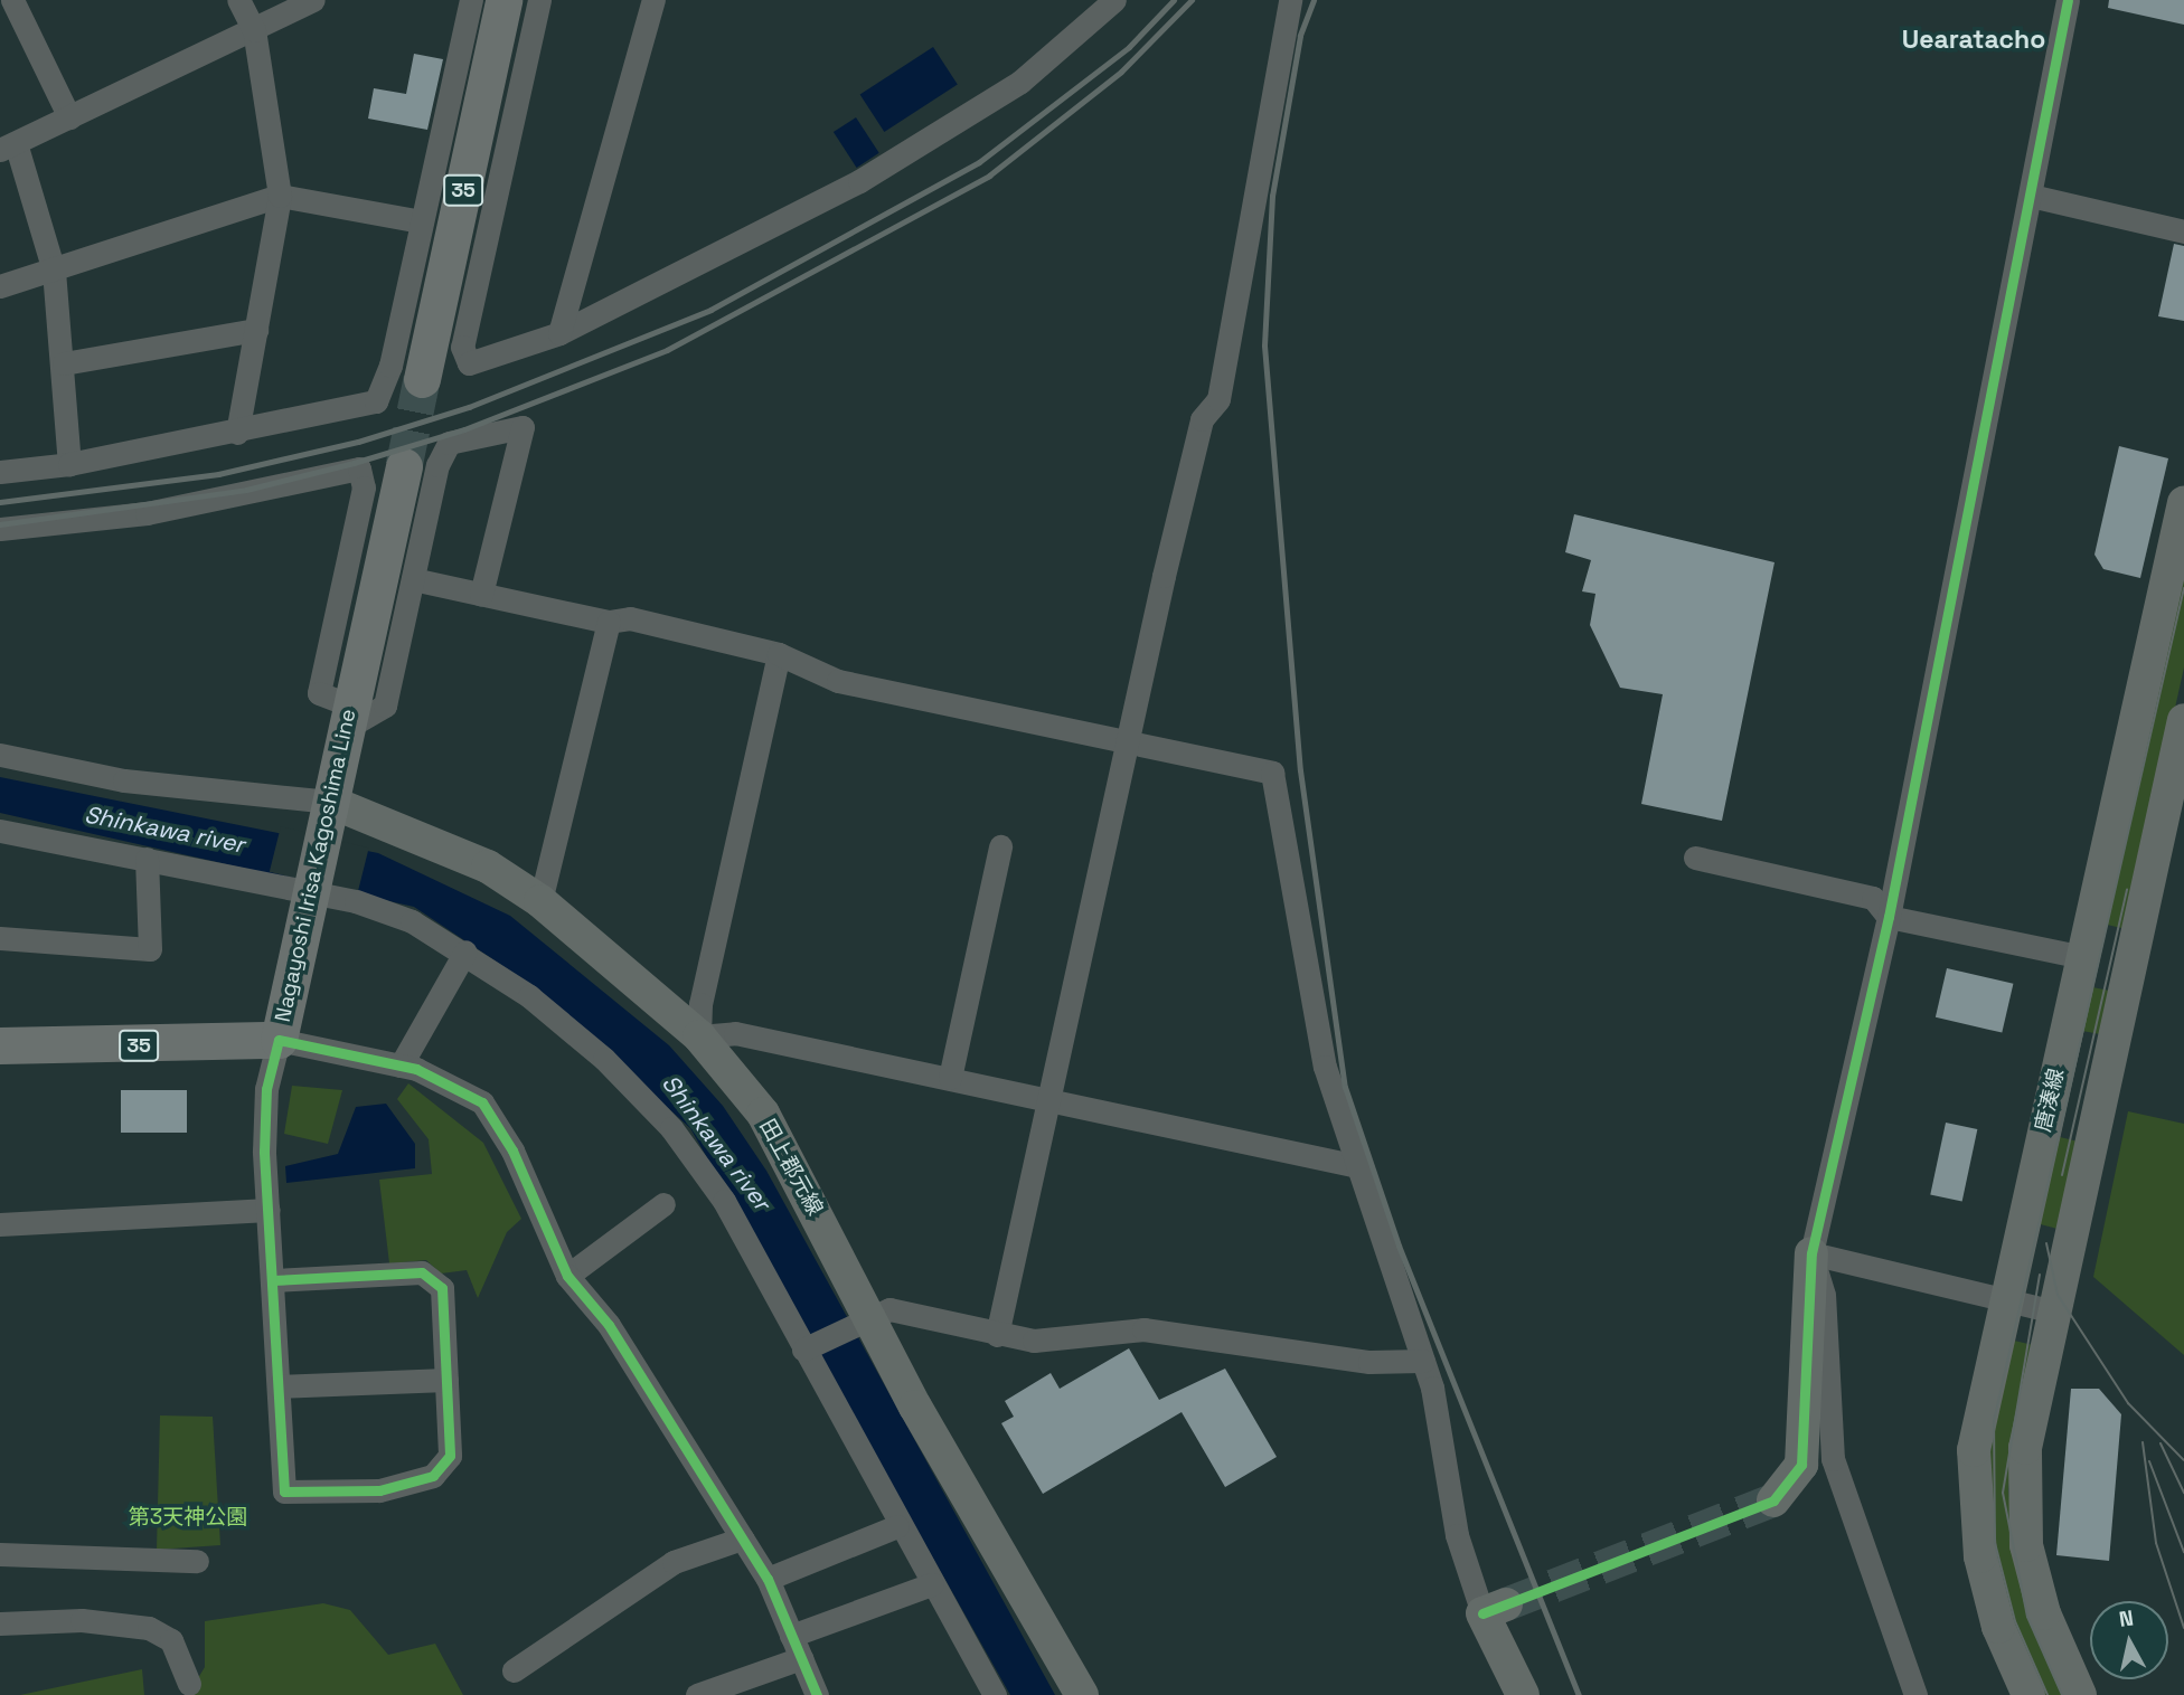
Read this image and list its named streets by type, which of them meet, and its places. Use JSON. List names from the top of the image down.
{
  "streets": {
    "main road": ["35", "Nagayoshi Irisa Kagoshima Line"],
    "street": ["唐湊線", "田上郡元線"]
  },
  "crossings": [
    ["Nagayoshi Irisa Kagoshima Line", "田上郡元線"]
  ],
  "districts": ["Uearatacho"],
  "water": ["Shinkawa river"],
  "parks": ["第3天神公園"],
  "north": "top"
}
